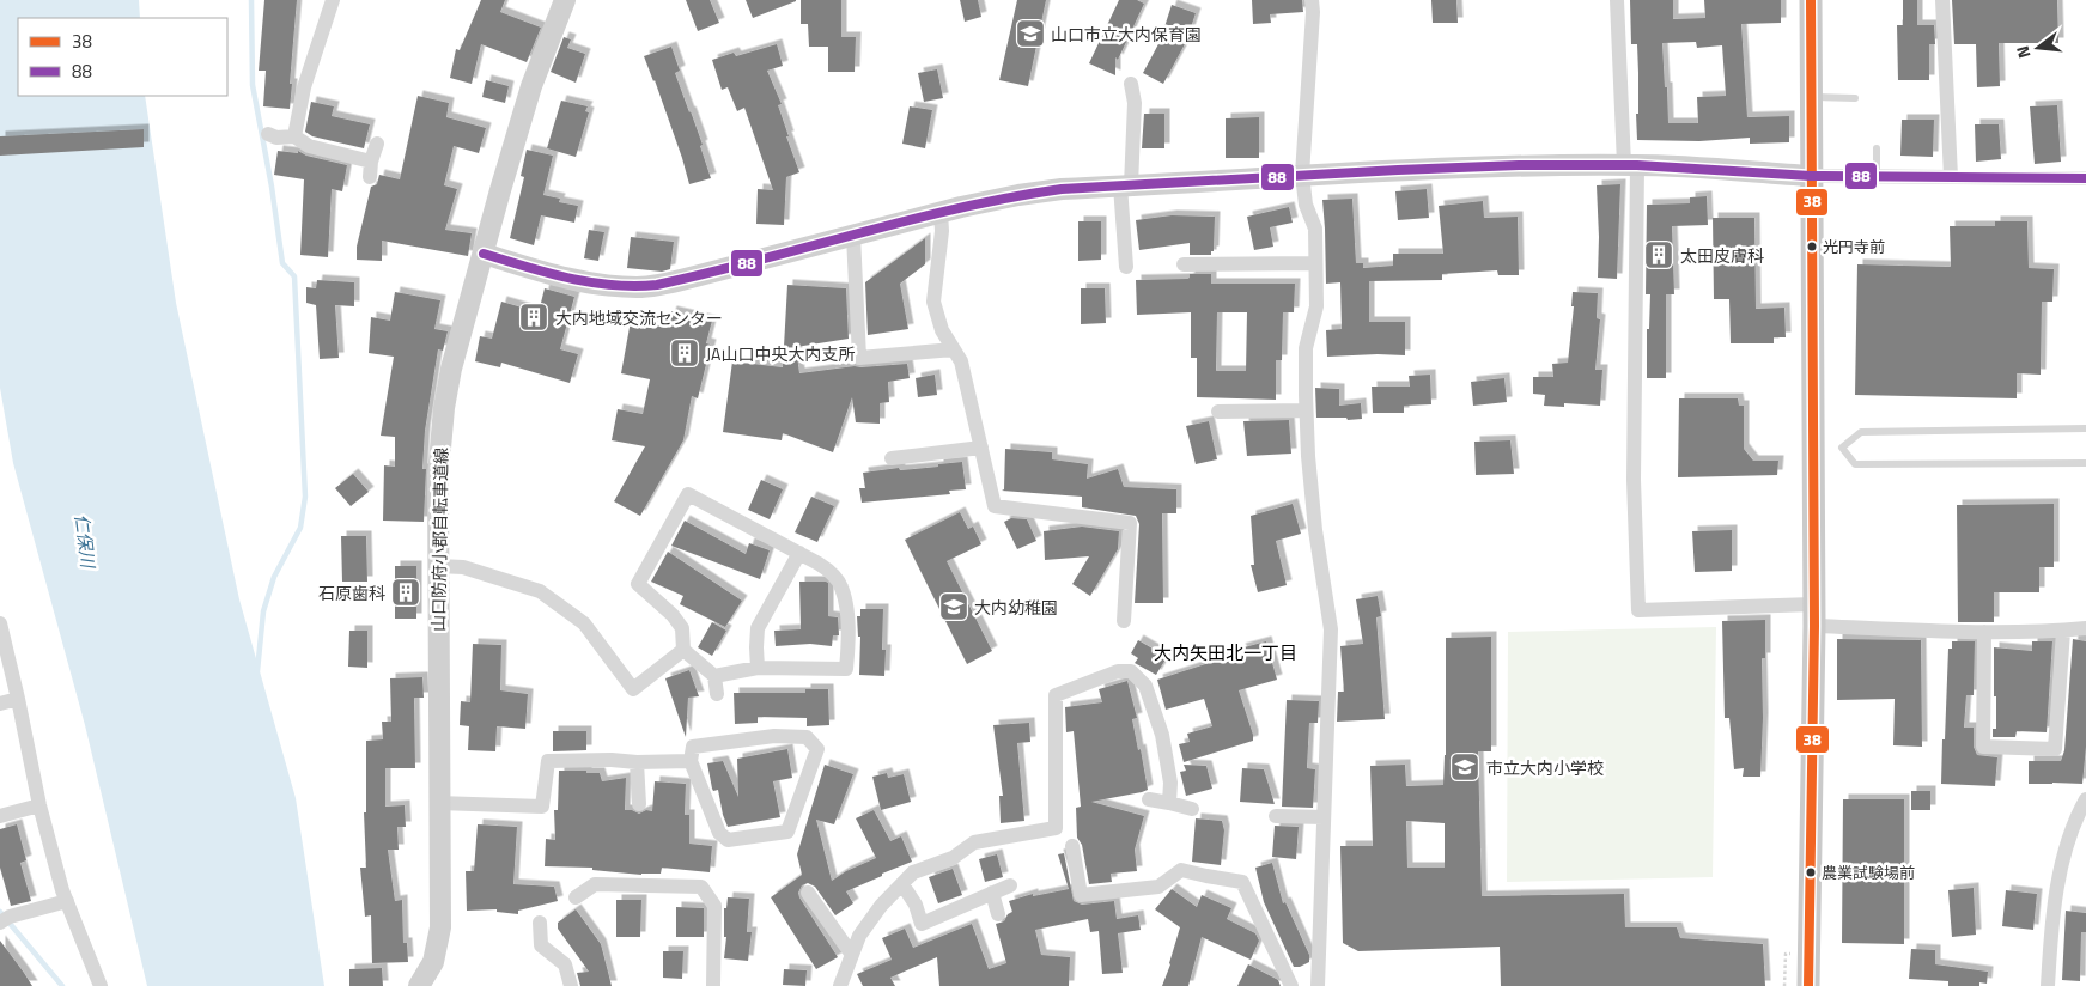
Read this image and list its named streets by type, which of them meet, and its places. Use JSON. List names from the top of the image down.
{
  "streets": {
    "street": ["山口防府小郡自転車道線"]
  },
  "districts": ["大内矢田北一丁目"],
  "water": ["仁保川"],
  "places": {
    "school or university": ["山口市立大内保育園", "大内幼稚園", "市立大内小学校"],
    "other": ["光円寺前", "農業試験場前"],
    "building": [
      "太田皮膚科",
      "大内地域交流センター",
      "JA山口中央大内支所",
      "石原歯科"
    ]
  },
  "lines": ["transit line 38", "transit line 88"],
  "legend": ["38", "88"],
  "north": "left"
}
